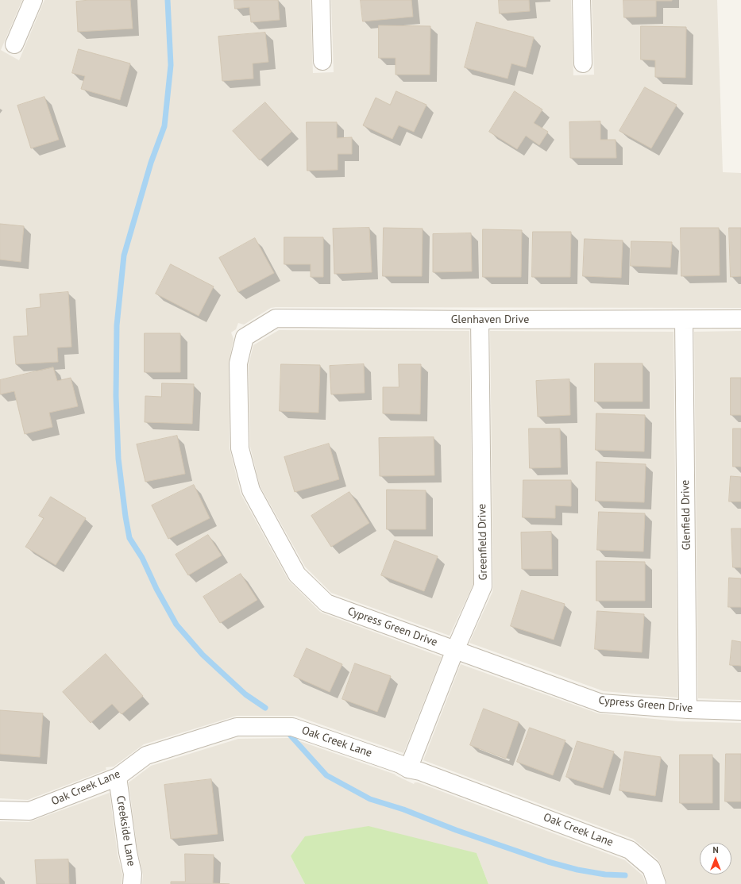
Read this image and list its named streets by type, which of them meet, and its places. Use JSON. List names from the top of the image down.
{
  "streets": {
    "street": [
      "Glenhaven Drive",
      "Glenfield Drive",
      "Greenfield Drive",
      "Cypress Green Drive",
      "Oak Creek Lane",
      "Creekside Lane"
    ]
  },
  "crossings": [
    ["Glenhaven Drive", "Glenfield Drive"],
    ["Glenhaven Drive", "Greenfield Drive"],
    ["Glenhaven Drive", "Cypress Green Drive"],
    ["Glenfield Drive", "Cypress Green Drive"],
    ["Greenfield Drive", "Cypress Green Drive"],
    ["Greenfield Drive", "Oak Creek Lane"],
    ["Oak Creek Lane", "Creekside Lane"]
  ],
  "north": "top"
}
